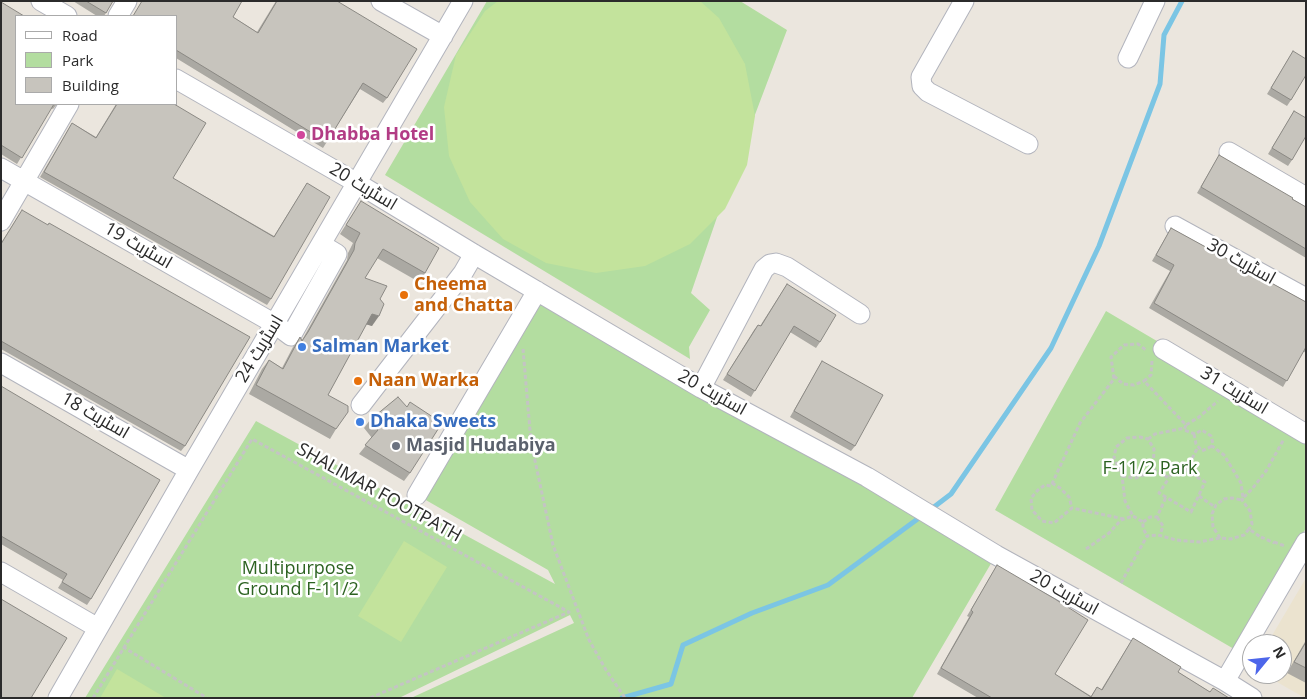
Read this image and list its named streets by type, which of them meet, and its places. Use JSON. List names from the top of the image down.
{
  "streets": {
    "street": [
      "اسٹریٹ 20",
      "اسٹریٹ 19",
      "اسٹریٹ 30",
      "اسٹریٹ 24",
      "اسٹریٹ 31",
      "اسٹریٹ 18"
    ],
    "path": ["SHALIMAR FOOTPATH"]
  },
  "crossings": [
    ["اسٹریٹ 20", "اسٹریٹ 24"],
    ["اسٹریٹ 19", "اسٹریٹ 24"],
    ["اسٹریٹ 24", "اسٹریٹ 18"]
  ],
  "parks": ["F-11/2 Park", "Multipurpose Ground F-11/2"],
  "places": [
    "Dhabba Hotel",
    "Cheema and Chatta",
    "Salman Market",
    "Naan Warka",
    "Dhaka Sweets",
    "Masjid Hudabiya"
  ],
  "legend": ["Road", "Park", "Building"],
  "north": "top right"
}
